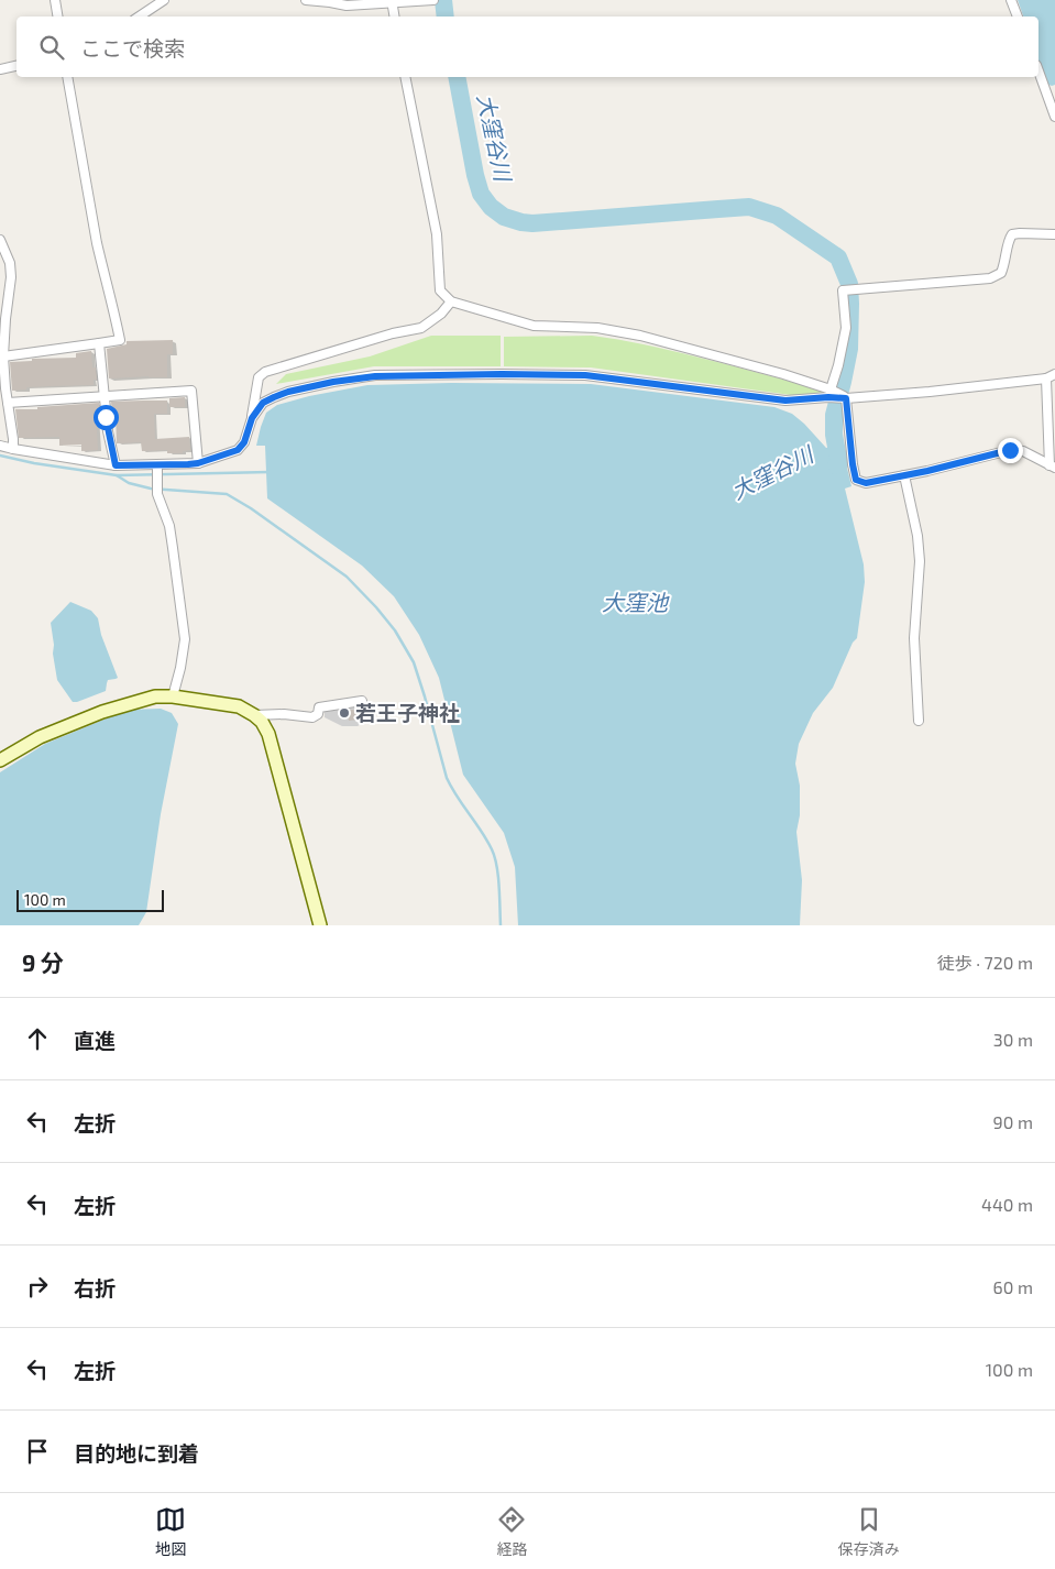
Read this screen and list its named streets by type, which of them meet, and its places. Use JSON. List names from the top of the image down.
{
  "water": ["大窪谷川", "大窪池"],
  "places": ["若王子神社"],
  "scale_bar": "100 m",
  "page": {
    "search": "ここで検索",
    "scale": "100 m",
    "heading": ["9 分", "徒歩 · 720 m"],
    "list": [
      ["直進", "30 m"],
      ["左折", "90 m"],
      ["左折", "440 m"],
      ["右折", "60 m"],
      ["左折", "100 m"],
      "目的地に到着"
    ],
    "nav": ["地図", "経路", "保存済み"]
  }
}
